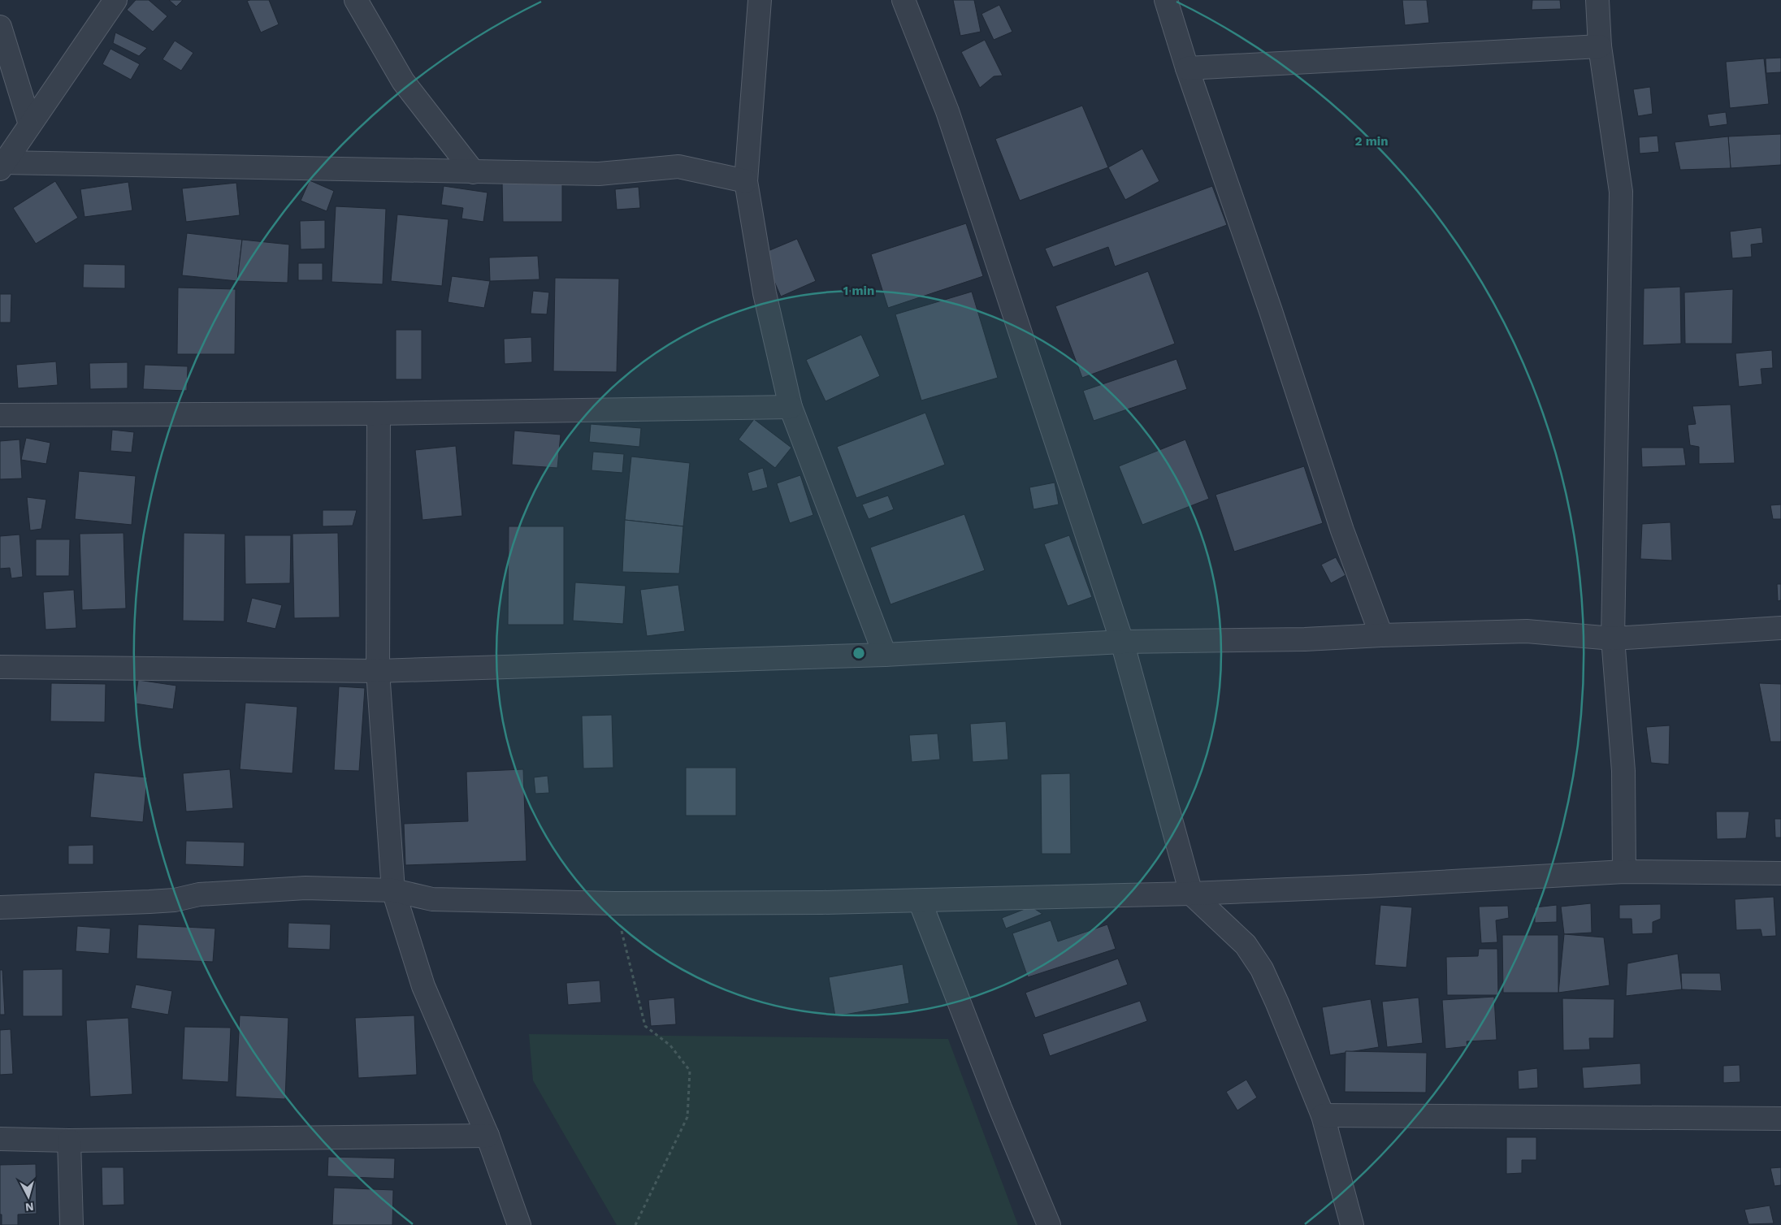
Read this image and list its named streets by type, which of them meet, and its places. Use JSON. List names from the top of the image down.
{
  "north": "bottom",
  "rings": ["2 min", "1 min"]
}
